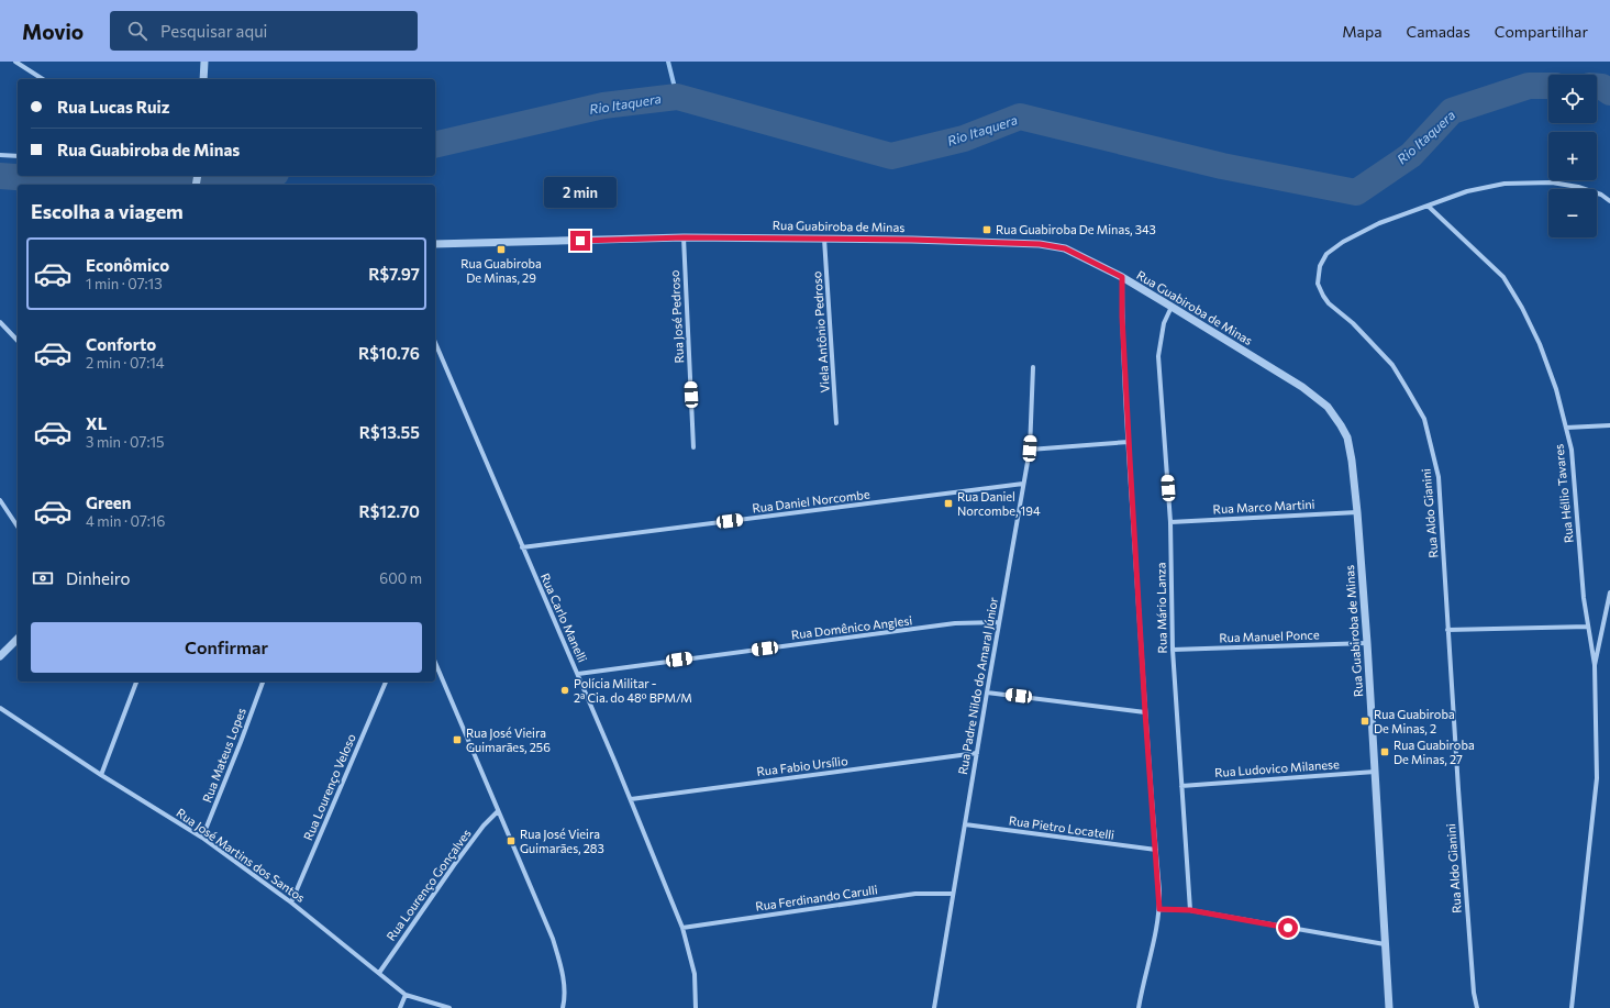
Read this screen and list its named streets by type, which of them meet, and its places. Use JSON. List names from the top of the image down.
{
  "streets": {
    "street": [
      "Rua Guabiroba de Minas",
      "Rua José Pedroso",
      "Viela Antônio Pedroso",
      "Rua Héllio Tavares",
      "Rua Daniel Norcombe",
      "Rua Marco Martini",
      "Rua Aldo Gianini",
      "Rua Mário Lanza",
      "Rua Carlo Manelli",
      "Rua Domênico Anglesi",
      "Rua Manuel Ponce",
      "Rua Padre Nildo do Amaral Júnior",
      "Rua Mateus Lopes",
      "Rua Fabio Ursílio",
      "Rua Ludovico Milanese",
      "Rua Lourenço Veloso",
      "Rua Pietro Locatelli",
      "Rua José Martins dos Santos",
      "Rua Lourenço Gonçalves",
      "Rua Ferdinando Carulli"
    ]
  },
  "crossings": [
    ["Rua Guabiroba de Minas", "Rua José Pedroso"],
    ["Rua Guabiroba de Minas", "Viela Antônio Pedroso"],
    ["Rua Guabiroba de Minas", "Rua Marco Martini"],
    ["Rua Guabiroba de Minas", "Rua Mário Lanza"],
    ["Rua Guabiroba de Minas", "Rua Manuel Ponce"],
    ["Rua Guabiroba de Minas", "Rua Ludovico Milanese"],
    ["Rua Héllio Tavares", "Rua Aldo Gianini"],
    ["Rua Daniel Norcombe", "Rua Carlo Manelli"],
    ["Rua Daniel Norcombe", "Rua Padre Nildo do Amaral Júnior"],
    ["Rua Marco Martini", "Rua Mário Lanza"],
    ["Rua Mário Lanza", "Rua Manuel Ponce"],
    ["Rua Mário Lanza", "Rua Ludovico Milanese"],
    ["Rua Mário Lanza", "Rua Pietro Locatelli"],
    ["Rua Carlo Manelli", "Rua Domênico Anglesi"],
    ["Rua Carlo Manelli", "Rua Fabio Ursílio"],
    ["Rua Carlo Manelli", "Rua Ferdinando Carulli"],
    ["Rua Domênico Anglesi", "Rua Padre Nildo do Amaral Júnior"],
    ["Rua Padre Nildo do Amaral Júnior", "Rua Fabio Ursílio"],
    ["Rua Padre Nildo do Amaral Júnior", "Rua Pietro Locatelli"],
    ["Rua Padre Nildo do Amaral Júnior", "Rua Ferdinando Carulli"],
    ["Rua Mateus Lopes", "Rua José Martins dos Santos"],
    ["Rua Lourenço Veloso", "Rua José Martins dos Santos"],
    ["Rua José Martins dos Santos", "Rua Lourenço Gonçalves"]
  ],
  "water": ["Rio Itaquera"],
  "places": {
    "transit": [
      "Rua Guabiroba De Minas, 343",
      "Rua Guabiroba De Minas, 29",
      "Rua Daniel Norcombe, 194",
      "Rua Guabiroba De Minas, 2",
      "Rua José Vieira Guimarães, 256",
      "Rua Guabiroba De Minas, 27",
      "Rua José Vieira Guimarães, 283"
    ],
    "other": ["Polícia Militar - 2ª Cia. do 48º BPM/M"]
  },
  "page": {
    "header": "Movio",
    "search": "Pesquisar aqui",
    "nav": ["Mapa", "Camadas", "Compartilhar"],
    "map_buttons": ["+", "−"],
    "banner": ["Rua Lucas Ruiz", "Rua Guabiroba de Minas"],
    "bubble": "2 min",
    "heading": "Escolha a viagem",
    "list": [
      {
        "name": "Econômico",
        "note": "1 min · 07:13",
        "value": "R$7.97"
      },
      {
        "name": "Conforto",
        "note": "2 min · 07:14",
        "value": "R$10.76"
      },
      {
        "name": "XL",
        "note": "3 min · 07:15",
        "value": "R$13.55"
      },
      {
        "name": "Green",
        "note": "4 min · 07:16",
        "value": "R$12.70"
      }
    ],
    "pay": ["Dinheiro", "600 m"],
    "buttons": "Confirmar"
  }
}
